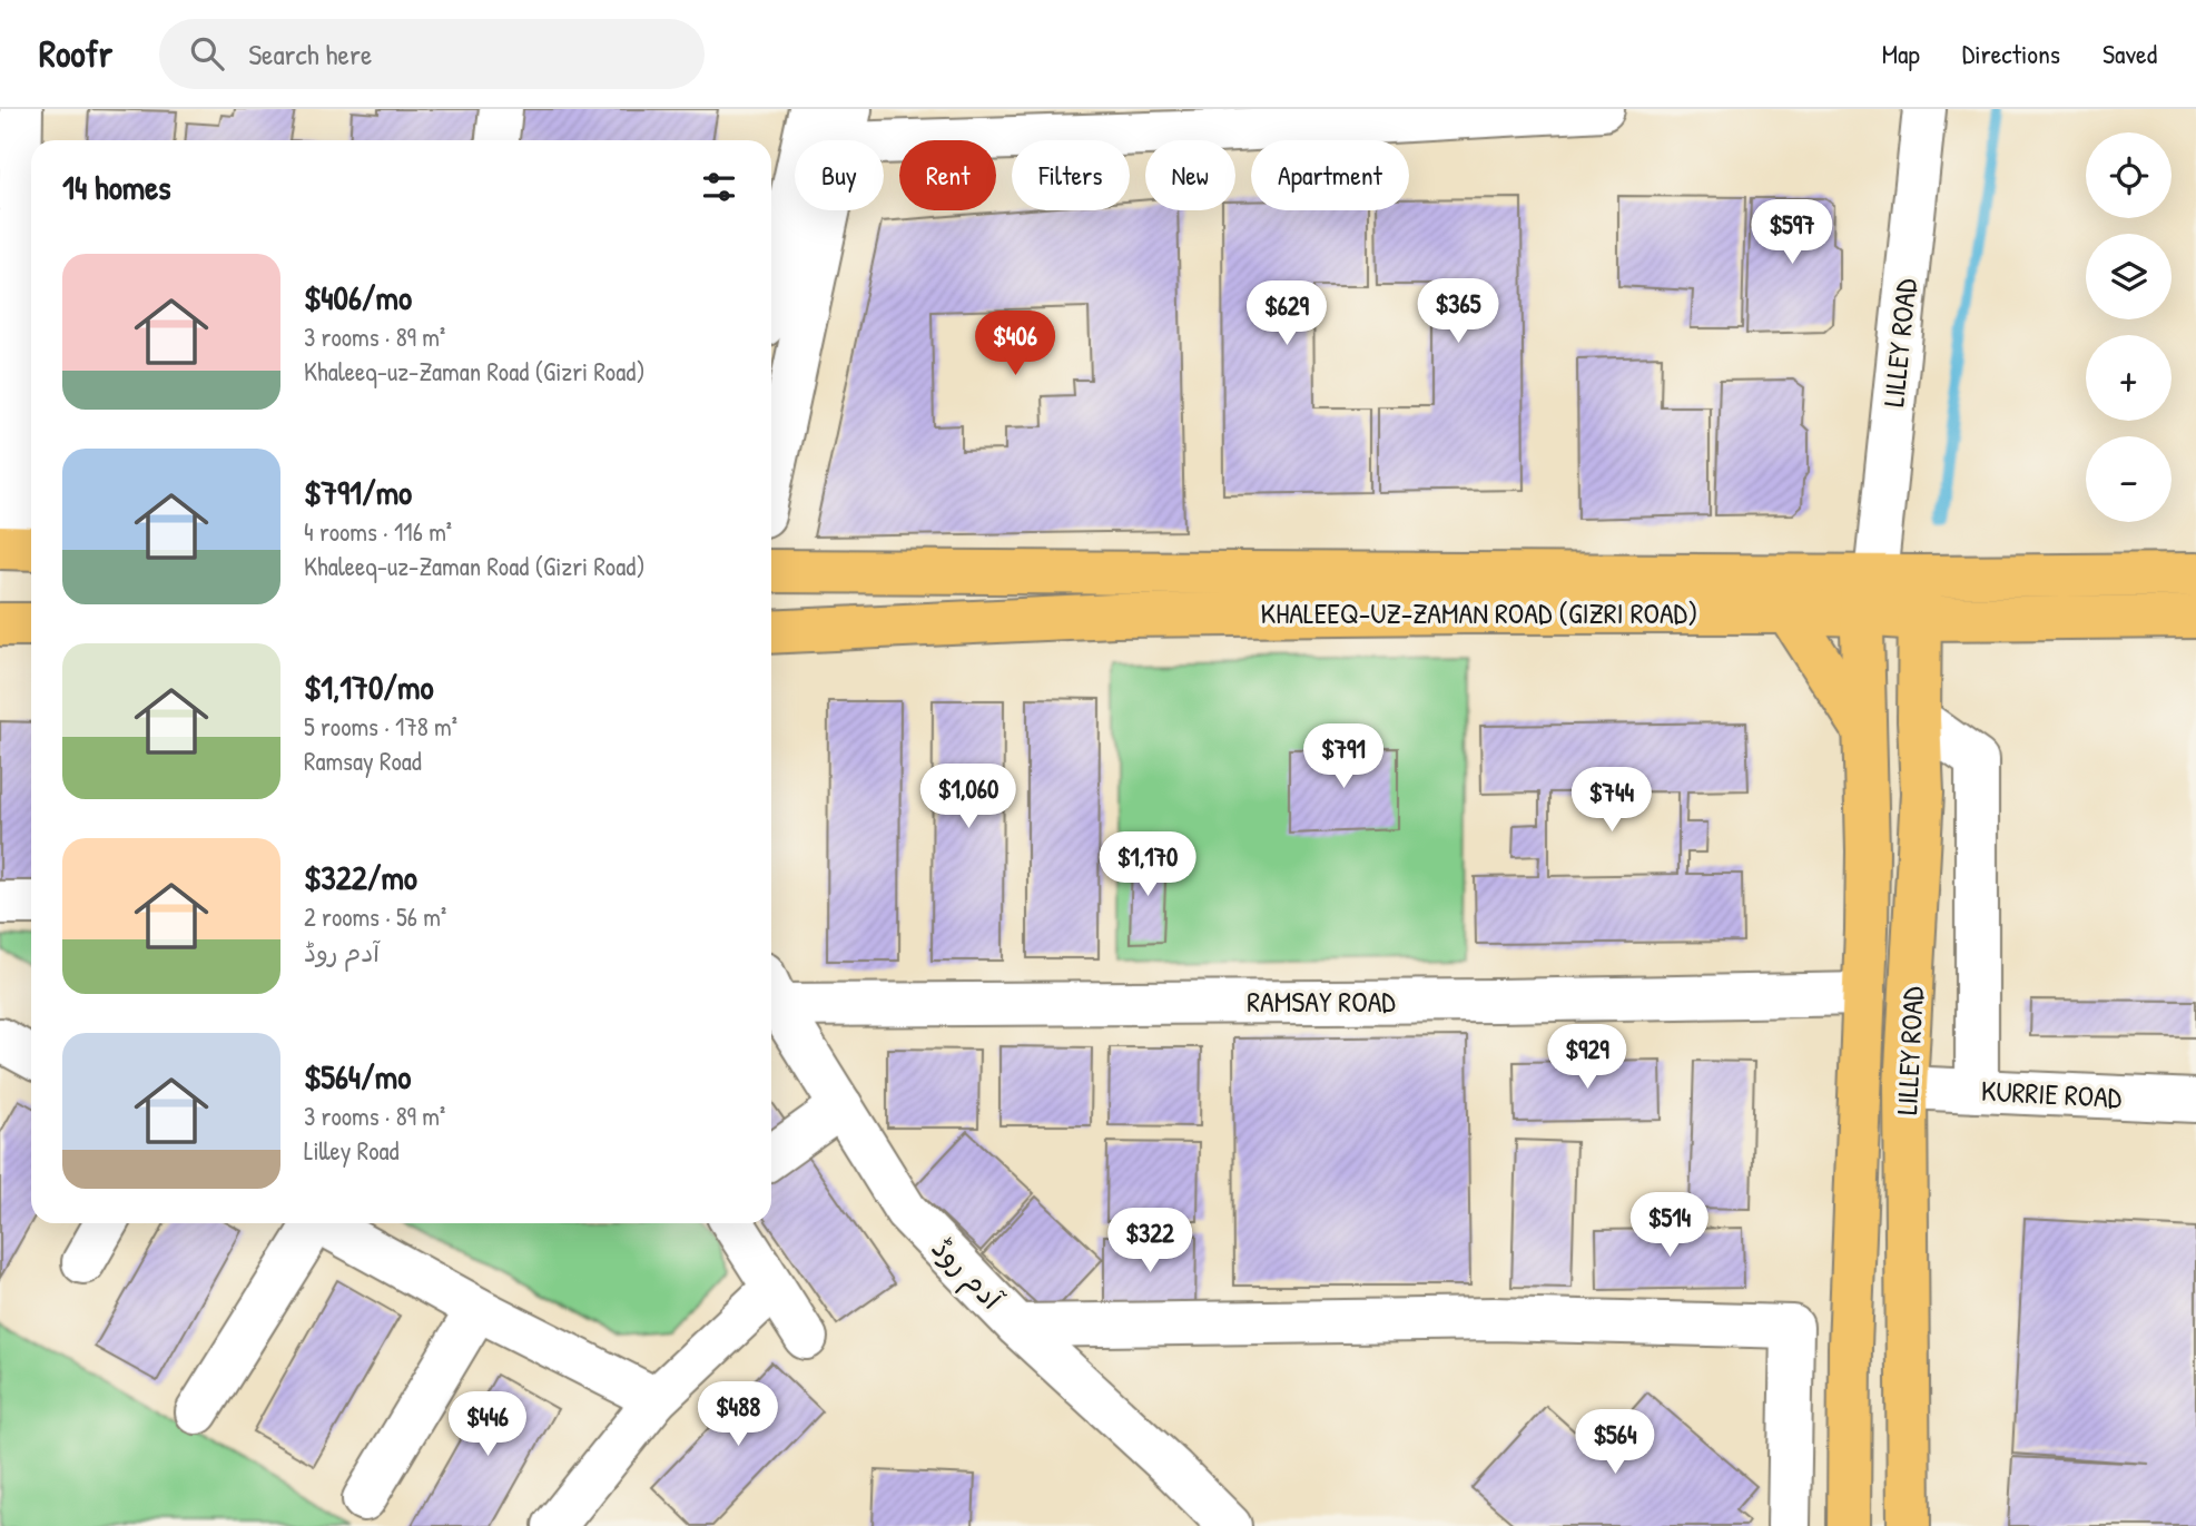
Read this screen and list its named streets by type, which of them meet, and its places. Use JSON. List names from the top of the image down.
{
  "streets": {
    "main road": ["LILLEY ROAD", "KHALEEQ-UZ-ZAMAN ROAD (GIZRI ROAD)"],
    "street": ["RAMSAY ROAD", "KURRIE ROAD", "آدم روڈ"]
  },
  "crossings": [
    ["LILLEY ROAD", "KHALEEQ-UZ-ZAMAN ROAD (GIZRI ROAD)"],
    ["LILLEY ROAD", "RAMSAY ROAD"],
    ["LILLEY ROAD", "KURRIE ROAD"]
  ],
  "page": {
    "header": "Roofr",
    "search": "Search here",
    "nav": ["Map", "Directions", "Saved"],
    "map_buttons": ["+", "−"],
    "chip": [
      "Buy",
      "Rent",
      "Filters",
      "New",
      "Apartment"
    ],
    "heading": "14 homes",
    "price": [
      "$597",
      "$365",
      "$629",
      "$406",
      "$791",
      "$1,060",
      "$744",
      "$1,170",
      "$929",
      "$514",
      "$322",
      "$488",
      "$446",
      "$564"
    ],
    "list": [
      {
        "name": "$406/mo",
        "note": "3 rooms · 89 m² · Khaleeq-uz-Zaman Road (Gizri Road)"
      },
      {
        "name": "$791/mo",
        "note": "4 rooms · 116 m² · Khaleeq-uz-Zaman Road (Gizri Road)"
      },
      {
        "name": "$1,170/mo",
        "note": "5 rooms · 178 m² · Ramsay Road"
      },
      {
        "name": "$322/mo",
        "note": "2 rooms · 56 m² · آدم روڈ"
      },
      {
        "name": "$564/mo",
        "note": "3 rooms · 89 m² · Lilley Road"
      }
    ]
  }
}
